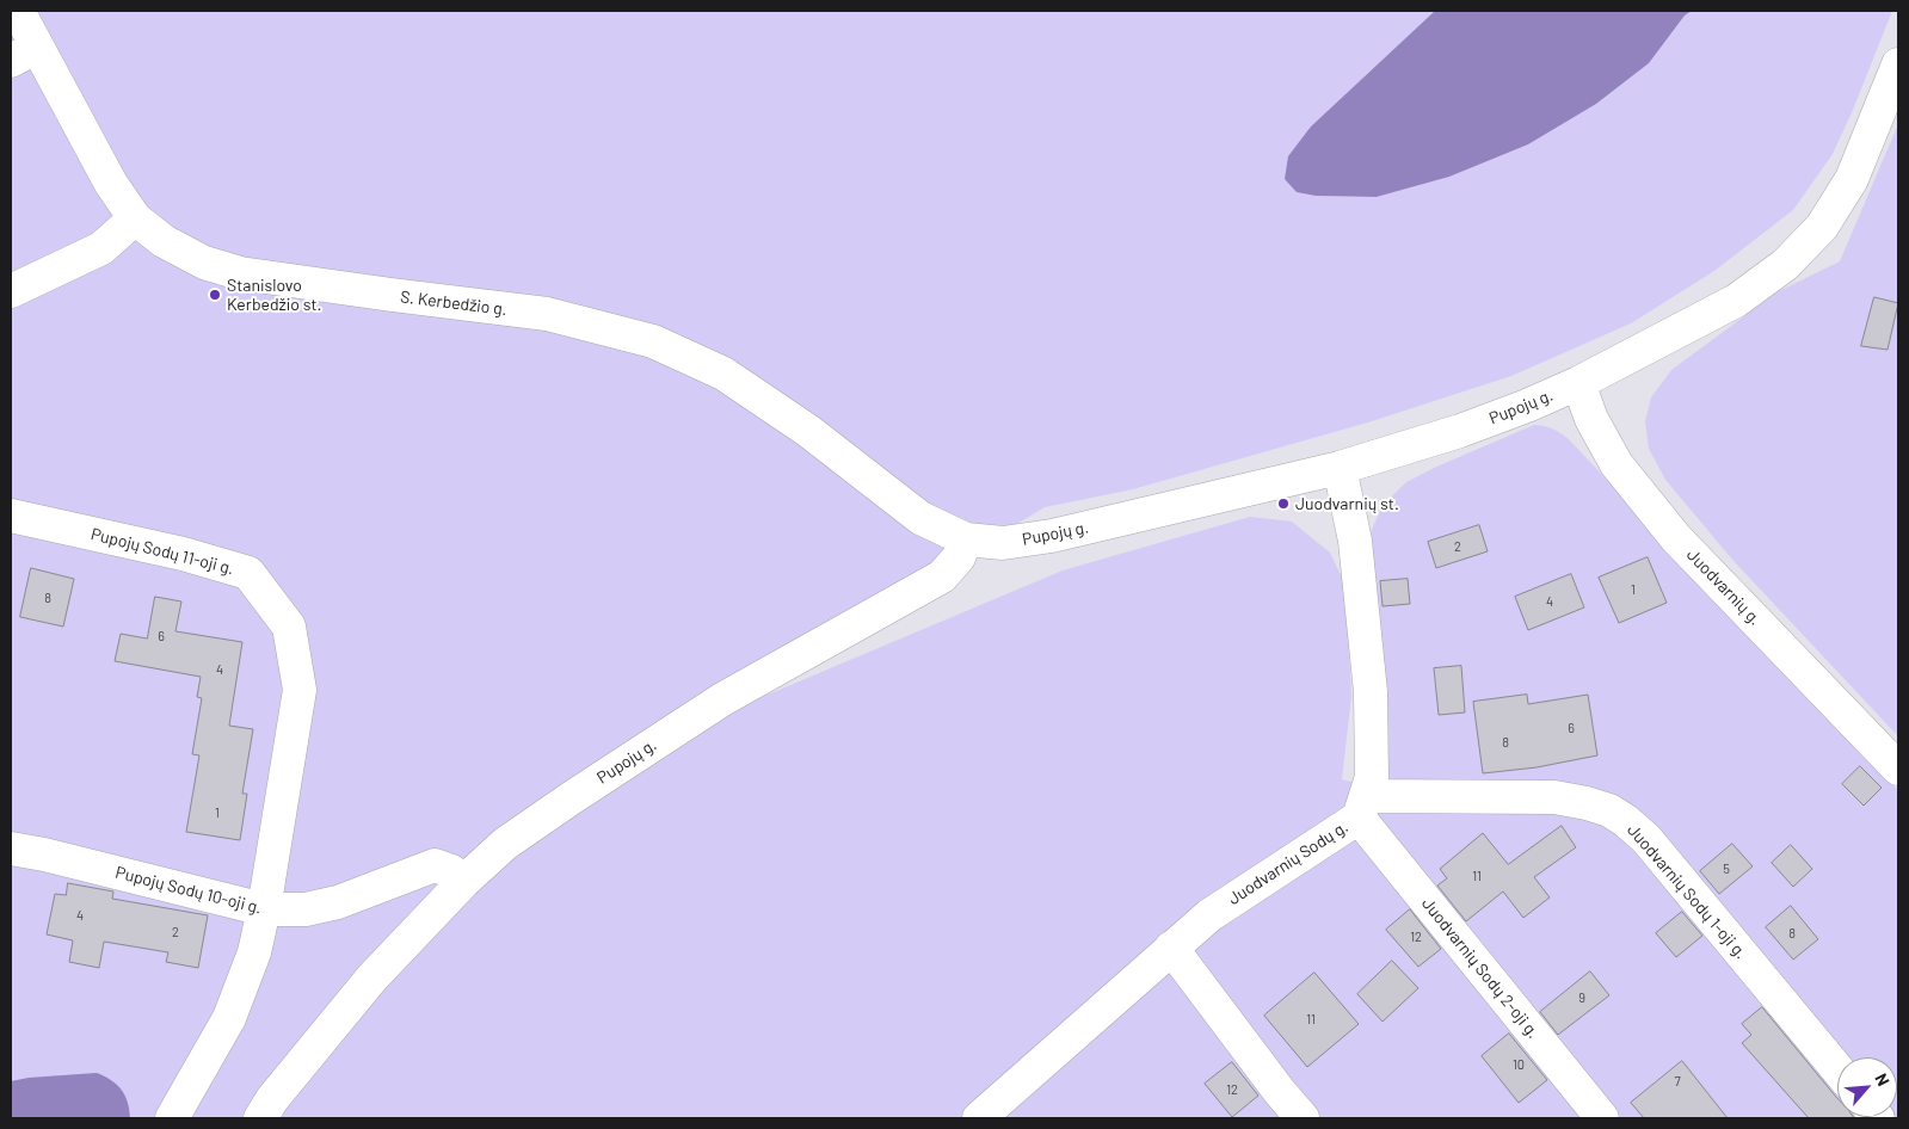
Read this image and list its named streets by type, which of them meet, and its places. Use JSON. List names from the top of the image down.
{
  "streets": {
    "street": [
      "S. Kerbedžio g.",
      "Pupojų g.",
      "Pupojų Sodų 11-oji g.",
      "Juodvarnių g.",
      "Juodvarnių Sodų g.",
      "Pupojų Sodų 10-oji g.",
      "Juodvarnių Sodų 1-oji g.",
      "Juodvarnių Sodų 2-oji g."
    ]
  },
  "crossings": [
    ["S. Kerbedžio g.", "Pupojų g."],
    ["Pupojų g.", "Juodvarnių g."],
    ["Pupojų g.", "Pupojų Sodų 10-oji g."],
    ["Pupojų Sodų 11-oji g.", "Pupojų Sodų 10-oji g."],
    ["Juodvarnių Sodų g.", "Juodvarnių Sodų 1-oji g."],
    ["Juodvarnių Sodų g.", "Juodvarnių Sodų 2-oji g."],
    ["Juodvarnių Sodų 1-oji g.", "Juodvarnių Sodų 2-oji g."]
  ],
  "places": ["Stanislovo Kerbedžio st.", "Juodvarnių st."],
  "house_numbers": [
    "2",
    "1",
    "8",
    "4",
    "6",
    "4",
    "6",
    "8",
    "1",
    "5",
    "11",
    "4",
    "2",
    "8",
    "12",
    "9",
    "11",
    "10",
    "7",
    "12"
  ],
  "north": "top right"
}
